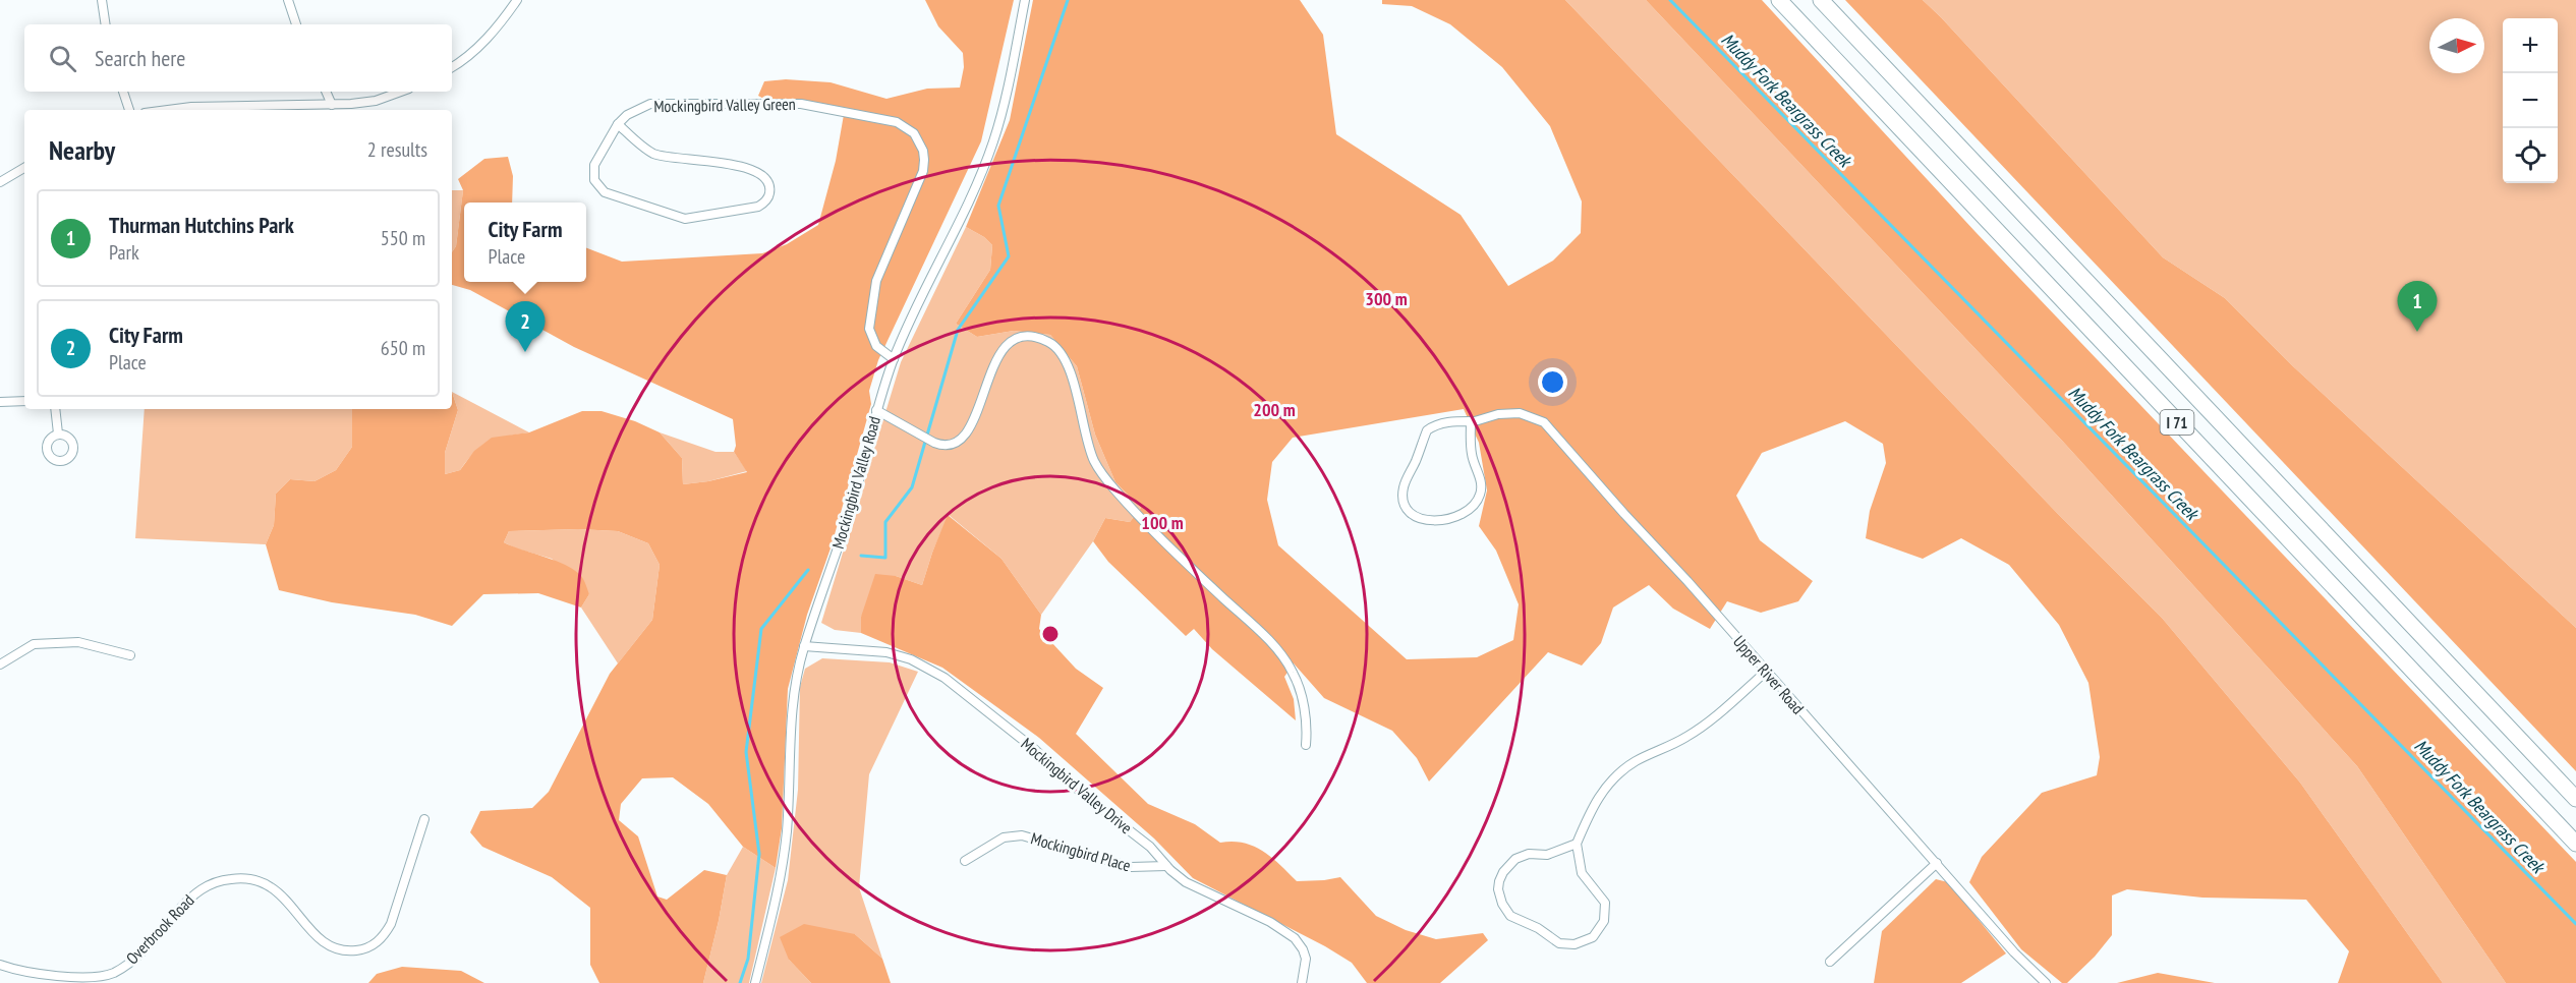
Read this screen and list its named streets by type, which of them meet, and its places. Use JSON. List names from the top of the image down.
{
  "streets": {
    "highway": ["I 71"],
    "street": [
      "Mockingbird Valley Green",
      "Mockingbird Valley Road",
      "Upper River Road",
      "Mockingbird Valley Drive",
      "Mockingbird Place",
      "Overbrook Road"
    ]
  },
  "crossings": [
    ["Mockingbird Valley Green", "Mockingbird Valley Road"],
    ["Mockingbird Valley Road", "Mockingbird Valley Drive"],
    ["Mockingbird Valley Drive", "Mockingbird Place"]
  ],
  "water": ["Muddy Fork Beargrass Creek"],
  "north": "right",
  "page": {
    "map_buttons": ["+", "−"],
    "search": "Search here",
    "heading": ["Nearby", "2 results"],
    "list": [
      {
        "mark": "1",
        "name": "Thurman Hutchins Park",
        "note": "Park",
        "value": "550 m"
      },
      {
        "mark": "2",
        "name": "City Farm",
        "note": "Place",
        "value": "650 m"
      }
    ],
    "popup": ["City Farm", "Place"],
    "pins": ["1", "2"]
  },
  "rings": ["300 m", "200 m", "100 m"]
}
